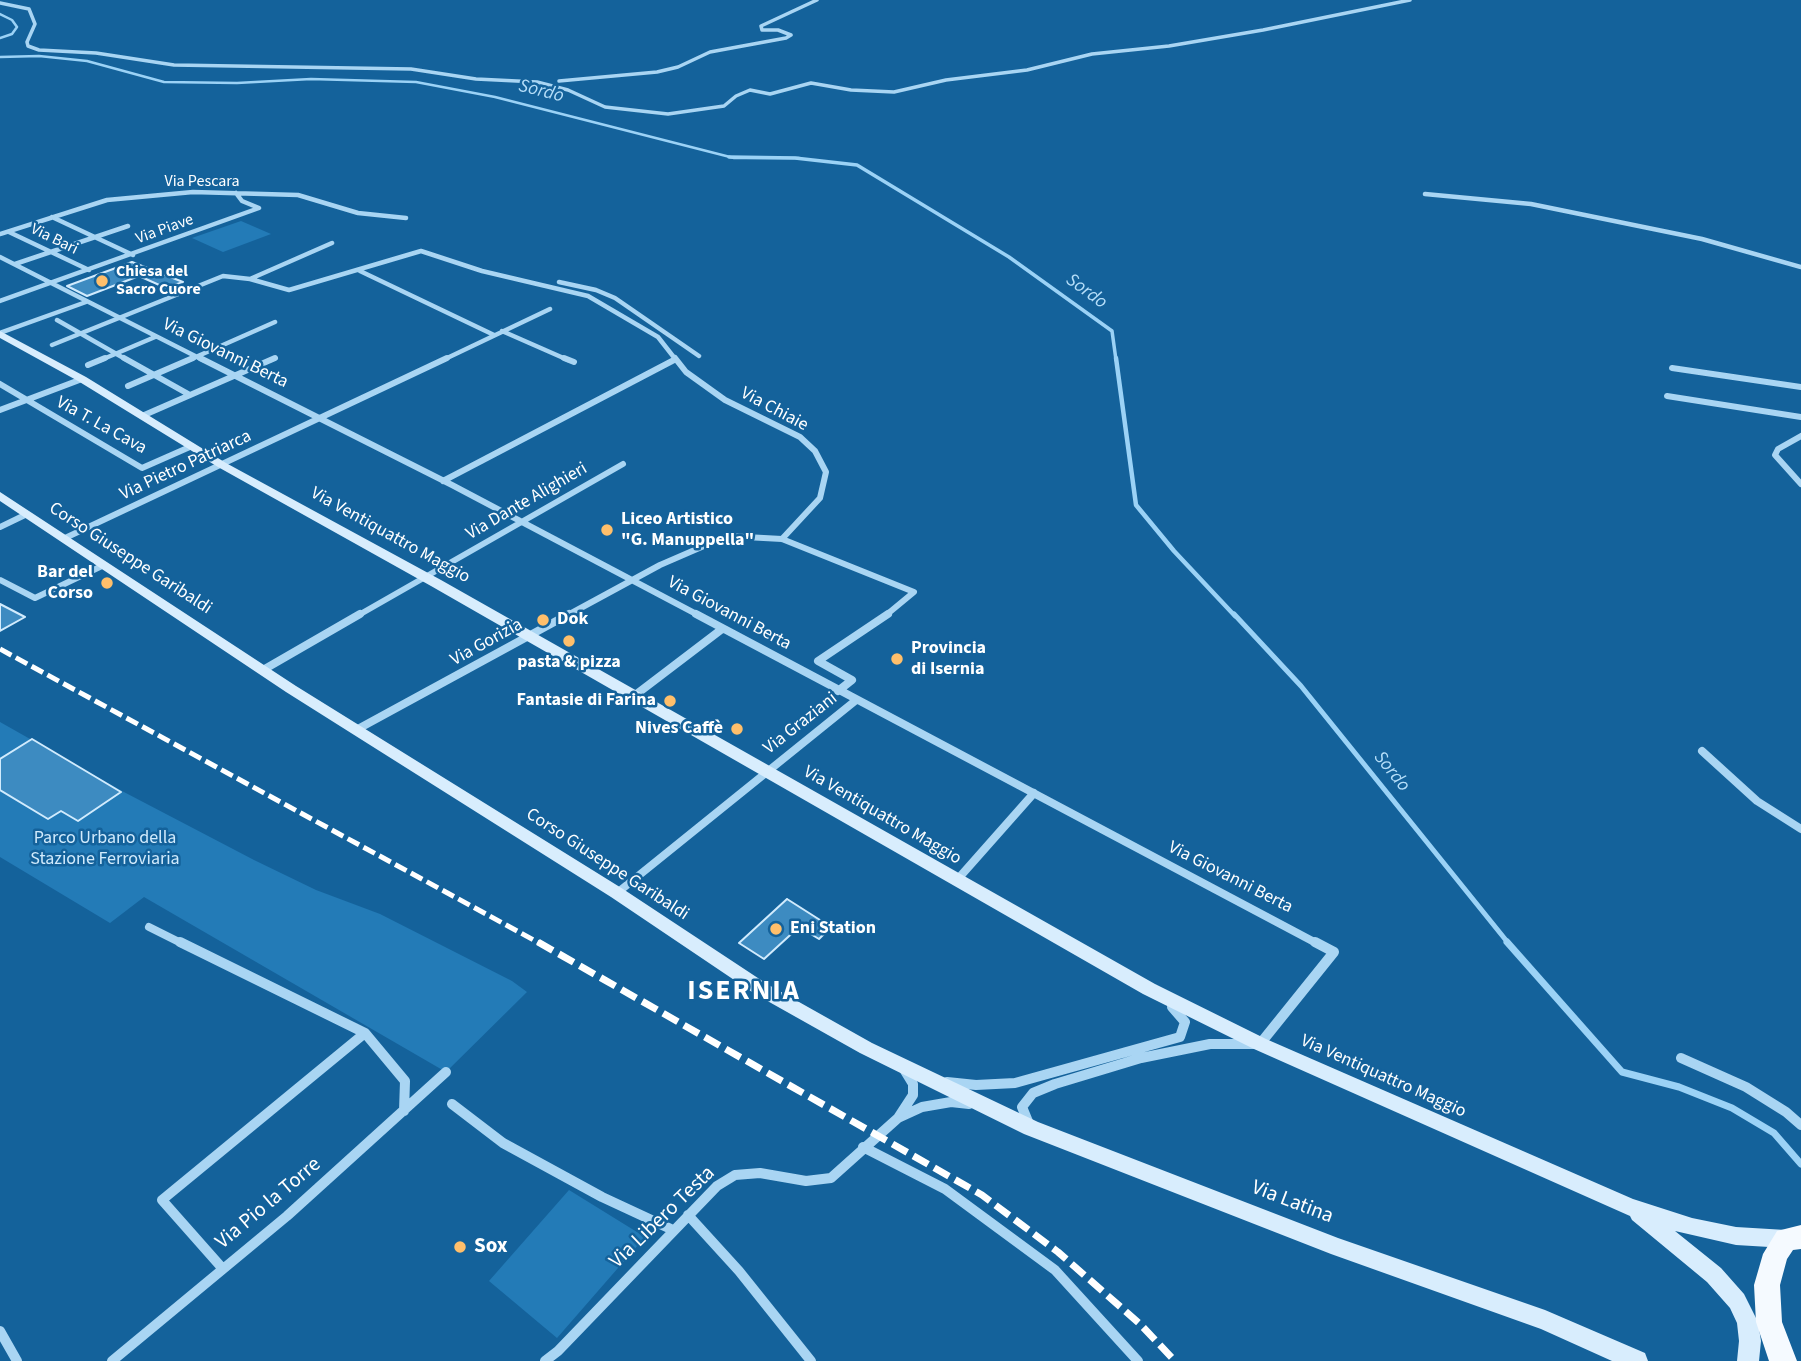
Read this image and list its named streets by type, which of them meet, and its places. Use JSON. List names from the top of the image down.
{
  "streets": {
    "main road": ["Via Ventiquattro Maggio", "Corso Giuseppe Garibaldi", "Via Latina"],
    "street": [
      "Via Pescara",
      "Via Piave",
      "Via Bari",
      "Via Giovanni Berta",
      "Via Chiaie",
      "Via T. La Cava",
      "Via Pietro Patriarca",
      "Via Dante Alighieri",
      "Via Gorizia",
      "Via Graziani",
      "Via Pio la Torre",
      "Via Libero Testa"
    ]
  },
  "crossings": [
    ["Via Pescara", "Via Piave"],
    ["Via Pescara", "Via Bari"],
    ["Via Piave", "Via Bari"],
    ["Via Piave", "Via Giovanni Berta"],
    ["Via Giovanni Berta", "Via Pietro Patriarca"],
    ["Via Giovanni Berta", "Via Dante Alighieri"],
    ["Via Giovanni Berta", "Via Ventiquattro Maggio"],
    ["Via Giovanni Berta", "Via Gorizia"],
    ["Via Giovanni Berta", "Via Graziani"],
    ["Via Chiaie", "Via Gorizia"],
    ["Via T. La Cava", "Via Ventiquattro Maggio"],
    ["Via Pietro Patriarca", "Via Ventiquattro Maggio"],
    ["Via Pietro Patriarca", "Corso Giuseppe Garibaldi"],
    ["Via Dante Alighieri", "Via Ventiquattro Maggio"],
    ["Via Dante Alighieri", "Corso Giuseppe Garibaldi"],
    ["Via Ventiquattro Maggio", "Corso Giuseppe Garibaldi"],
    ["Via Ventiquattro Maggio", "Via Gorizia"],
    ["Via Ventiquattro Maggio", "Via Graziani"],
    ["Corso Giuseppe Garibaldi", "Via Gorizia"],
    ["Corso Giuseppe Garibaldi", "Via Graziani"],
    ["Corso Giuseppe Garibaldi", "Via Latina"],
    ["Corso Giuseppe Garibaldi", "Via Libero Testa"],
    ["Via Latina", "Via Libero Testa"]
  ],
  "districts": ["ISERNIA"],
  "water": ["Sordo"],
  "parks": ["Parco Urbano della Stazione Ferroviaria"],
  "places": [
    "Chiesa del Sacro Cuore",
    "Liceo Artistico \"G. Manuppella\"",
    "Bar del Corso",
    "Dok",
    "pasta & pizza",
    "Provincia di Isernia",
    "Fantasie di Farina",
    "Nives Caffè",
    "Eni Station",
    "Sox"
  ]
}
